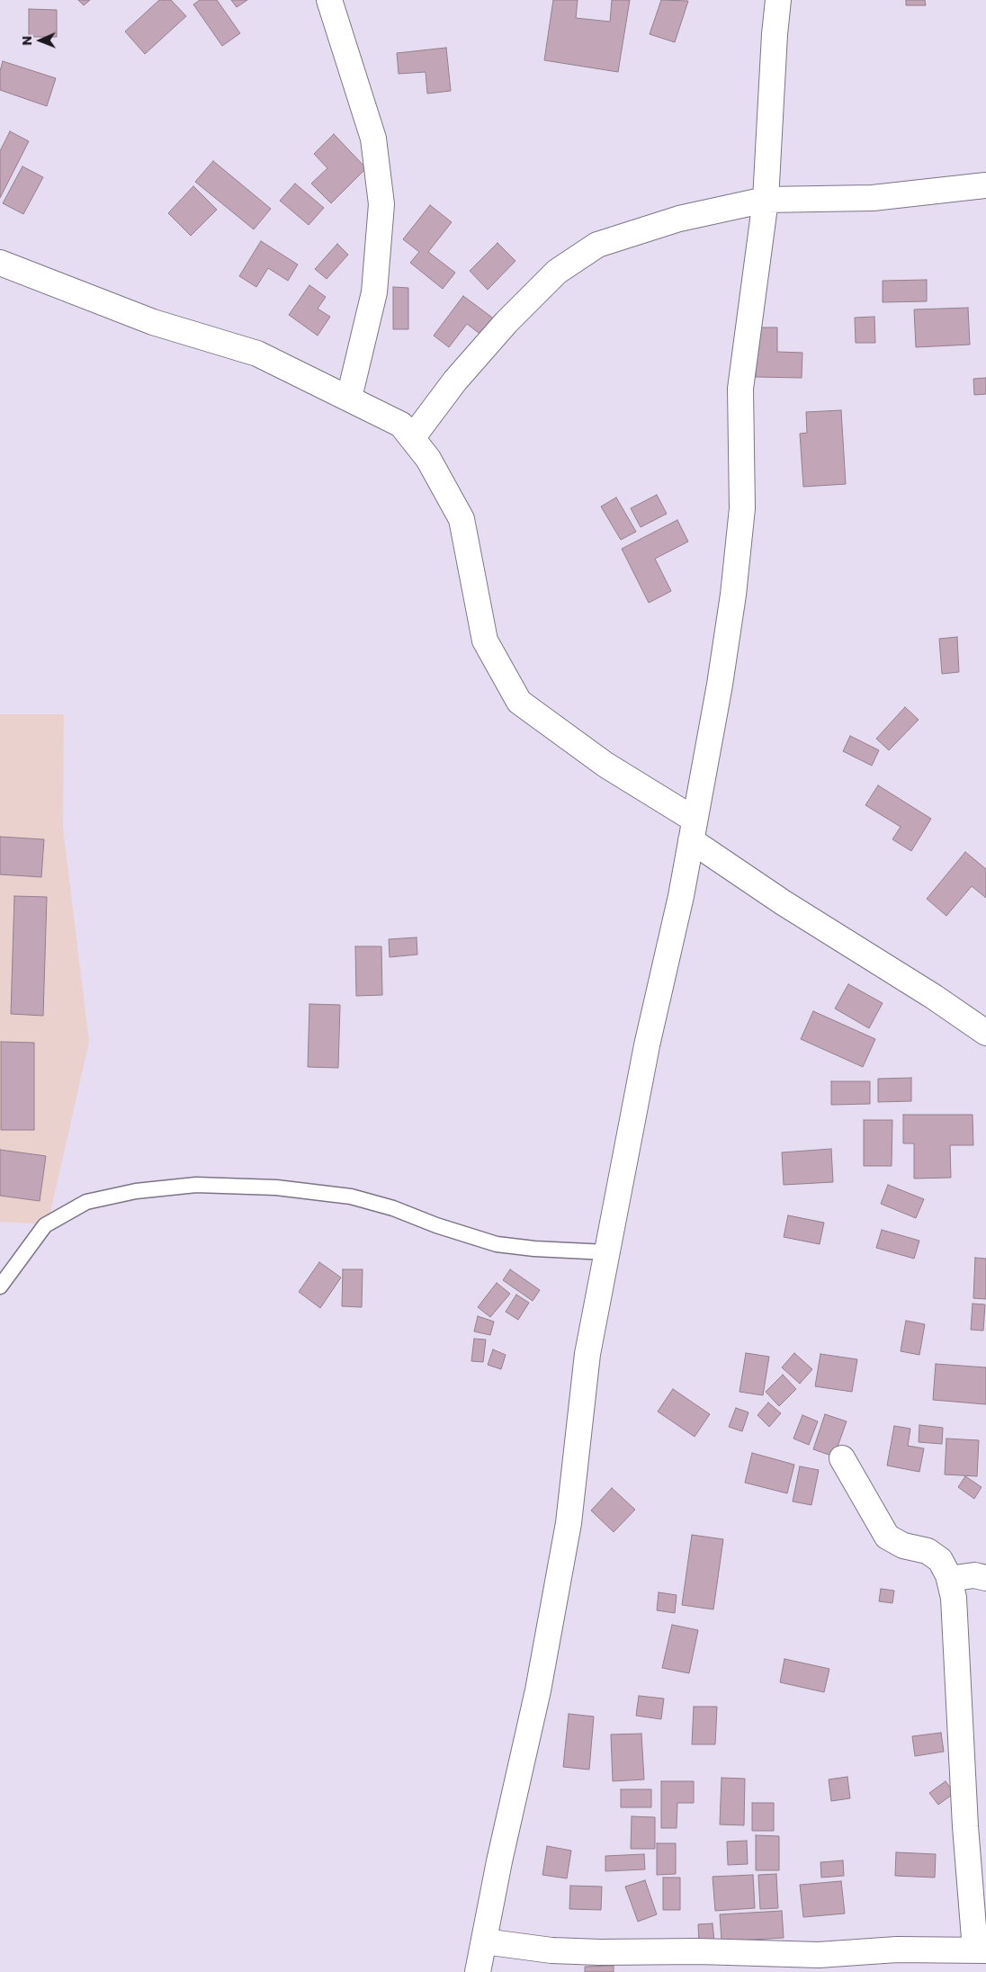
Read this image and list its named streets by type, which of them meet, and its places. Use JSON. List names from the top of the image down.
{
  "north": "left"
}
